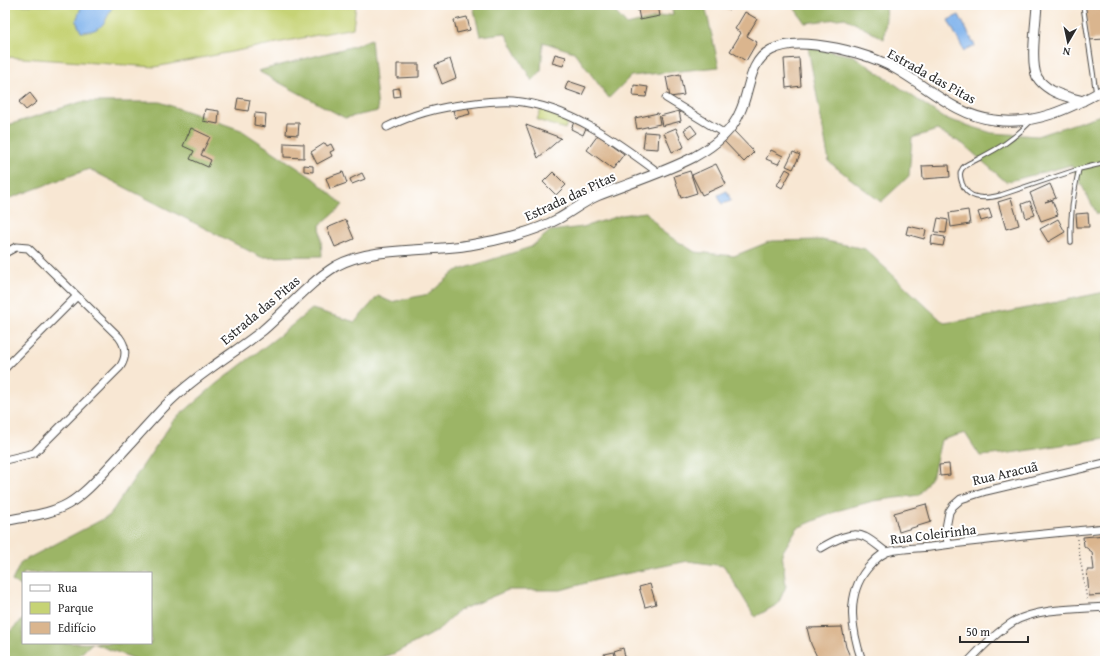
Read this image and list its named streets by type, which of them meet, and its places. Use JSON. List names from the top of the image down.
{
  "streets": {
    "street": ["Estrada das Pitas", "Rua Aracuã", "Rua Coleirinha"]
  },
  "crossings": [
    ["Rua Aracuã", "Rua Coleirinha"]
  ],
  "legend": ["Rua", "Parque", "Edifício"],
  "scale_bar": "50 m",
  "north": "bottom"
}
